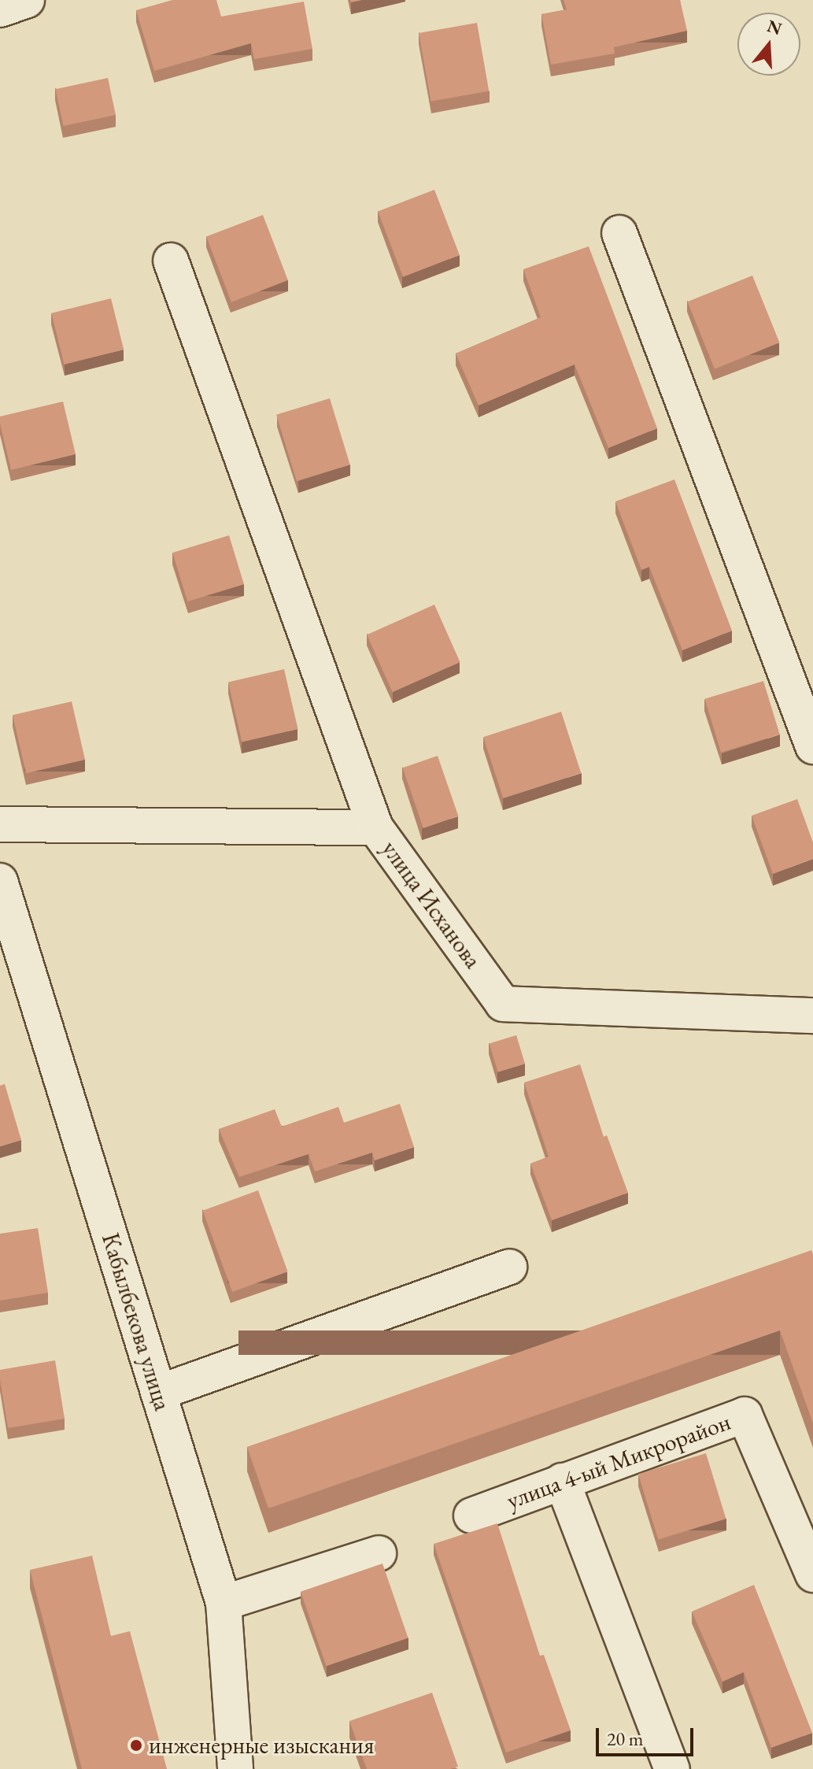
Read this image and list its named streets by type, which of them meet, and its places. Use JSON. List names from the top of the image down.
{
  "streets": {
    "street": ["улица Исханова", "Кабылбекова улица", "улица 4-ый Микрорайон"]
  },
  "places": ["инженерные изыскания"],
  "scale_bar": "20 m",
  "north": "top"
}
